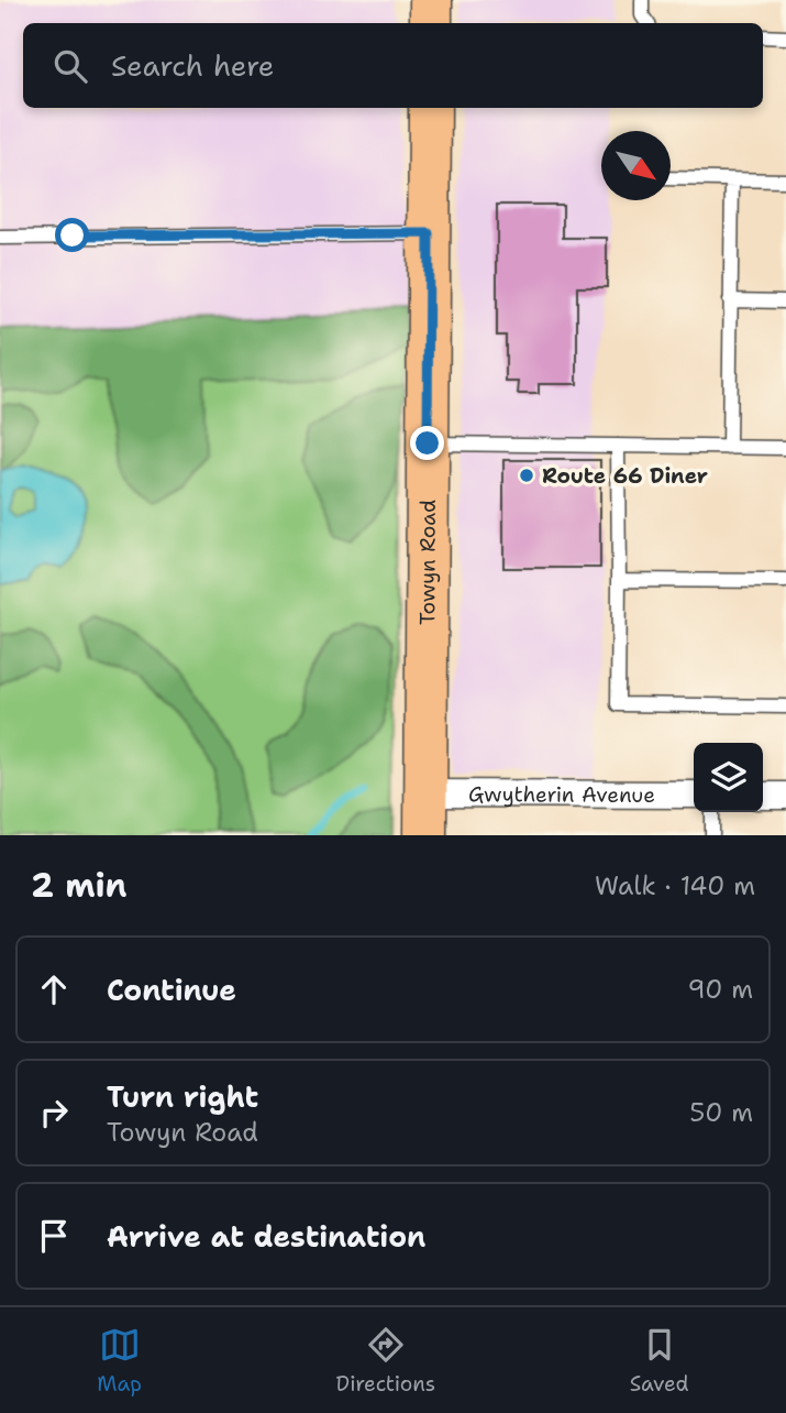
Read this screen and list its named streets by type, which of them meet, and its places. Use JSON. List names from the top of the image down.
{
  "streets": {
    "main road": ["Towyn Road"],
    "street": ["Gwytherin Avenue"]
  },
  "crossings": [
    ["Towyn Road", "Gwytherin Avenue"]
  ],
  "places": ["Route 66 Diner"],
  "north": "bottom right",
  "page": {
    "search": "Search here",
    "heading": ["2 min", "Walk · 140 m"],
    "list": [
      ["Continue", "90 m"],
      ["Turn right", "Towyn Road", "50 m"],
      "Arrive at destination"
    ],
    "nav": ["Map", "Directions", "Saved"]
  }
}
